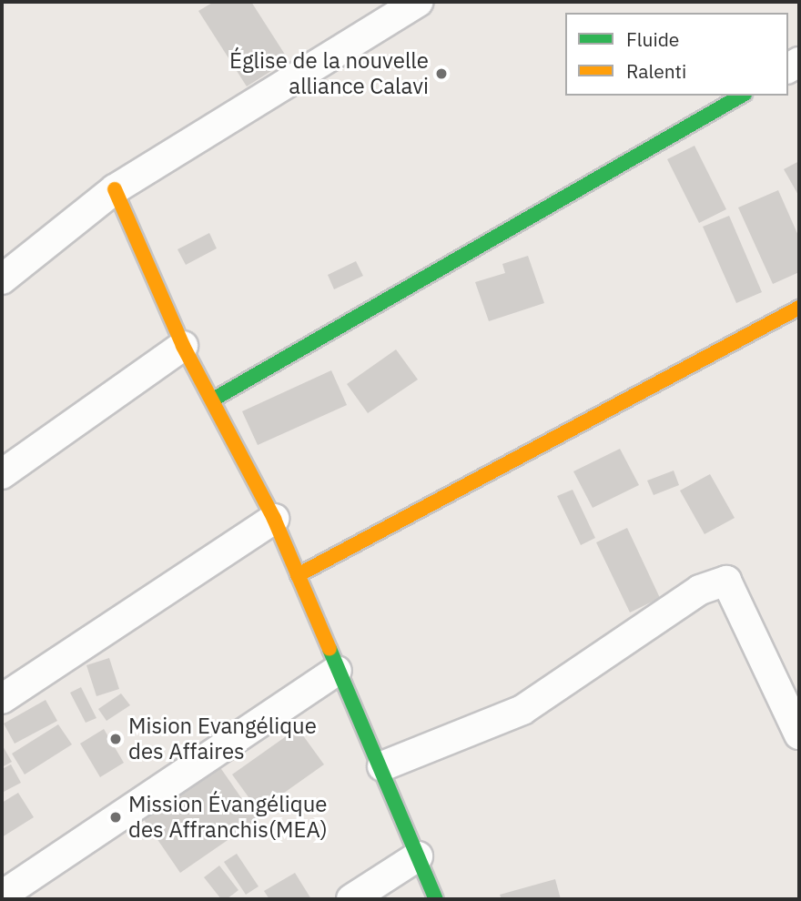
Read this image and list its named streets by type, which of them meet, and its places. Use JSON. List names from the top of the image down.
{
  "places": ["Église de la nouvelle alliance Calavi", "Mision Evangélique des Affaires", "Mission Évangélique des Affranchis(MEA)"],
  "legend": ["Fluide", "Ralenti"]
}
